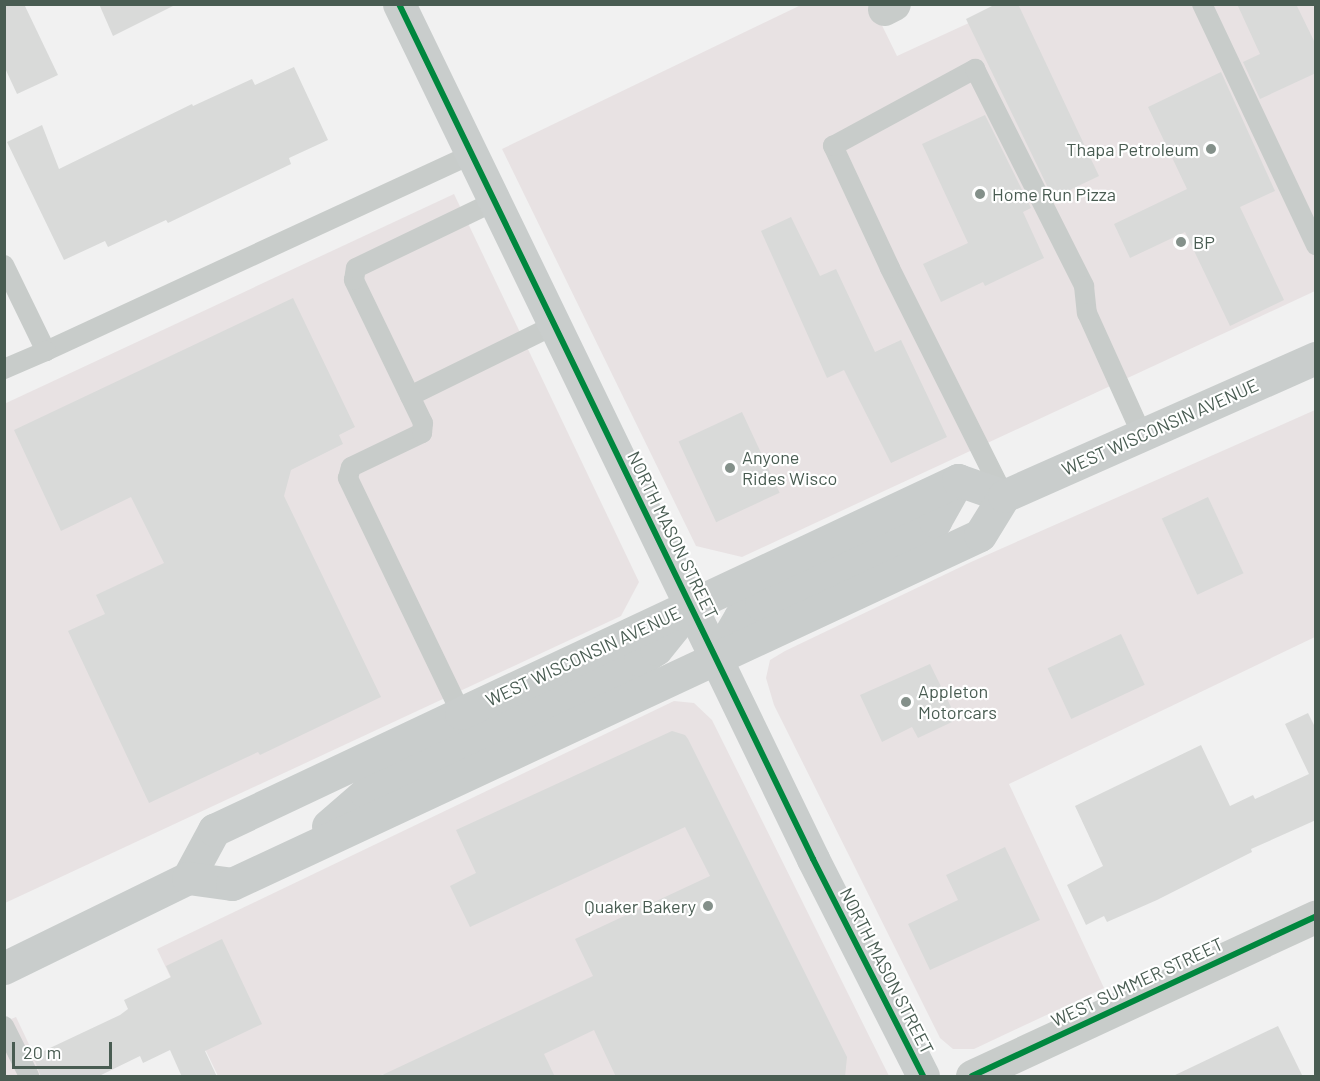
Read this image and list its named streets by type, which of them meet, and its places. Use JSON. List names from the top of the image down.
{
  "streets": {
    "main road": ["WEST WISCONSIN AVENUE", "NORTH MASON STREET"],
    "street": ["WEST SUMMER STREET"]
  },
  "crossings": [
    ["WEST WISCONSIN AVENUE", "NORTH MASON STREET"]
  ],
  "places": [
    "Thapa Petroleum",
    "Home Run Pizza",
    "BP",
    "Anyone Rides Wisco",
    "Appleton Motorcars",
    "Quaker Bakery"
  ],
  "scale_bar": "20 m"
}
